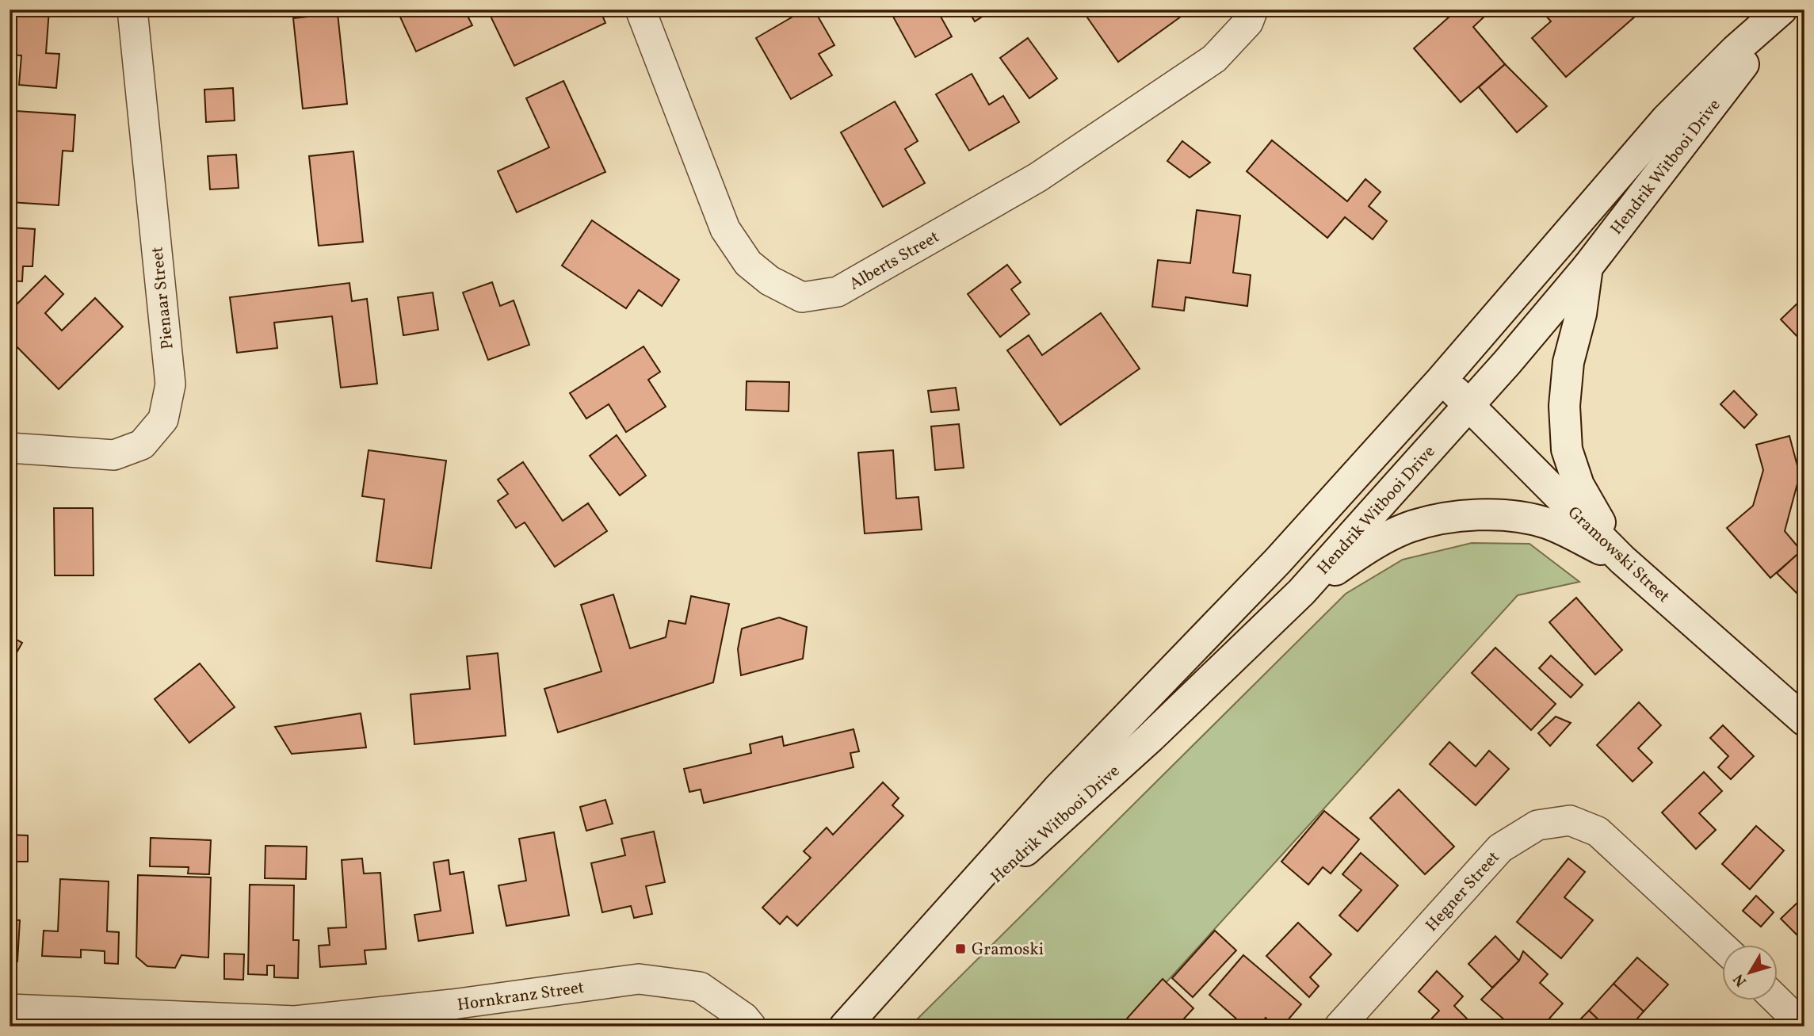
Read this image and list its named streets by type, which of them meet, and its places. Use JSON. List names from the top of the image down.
{
  "streets": {
    "main road": ["Hendrik Witbooi Drive", "Gramowski Street"],
    "street": [
      "Alberts Street",
      "Pienaar Street",
      "Hegner Street",
      "Hornkranz Street"
    ]
  },
  "crossings": [
    ["Hendrik Witbooi Drive", "Gramowski Street"]
  ],
  "places": {
    "transit": ["Gramoski"]
  },
  "north": "bottom left"
}
